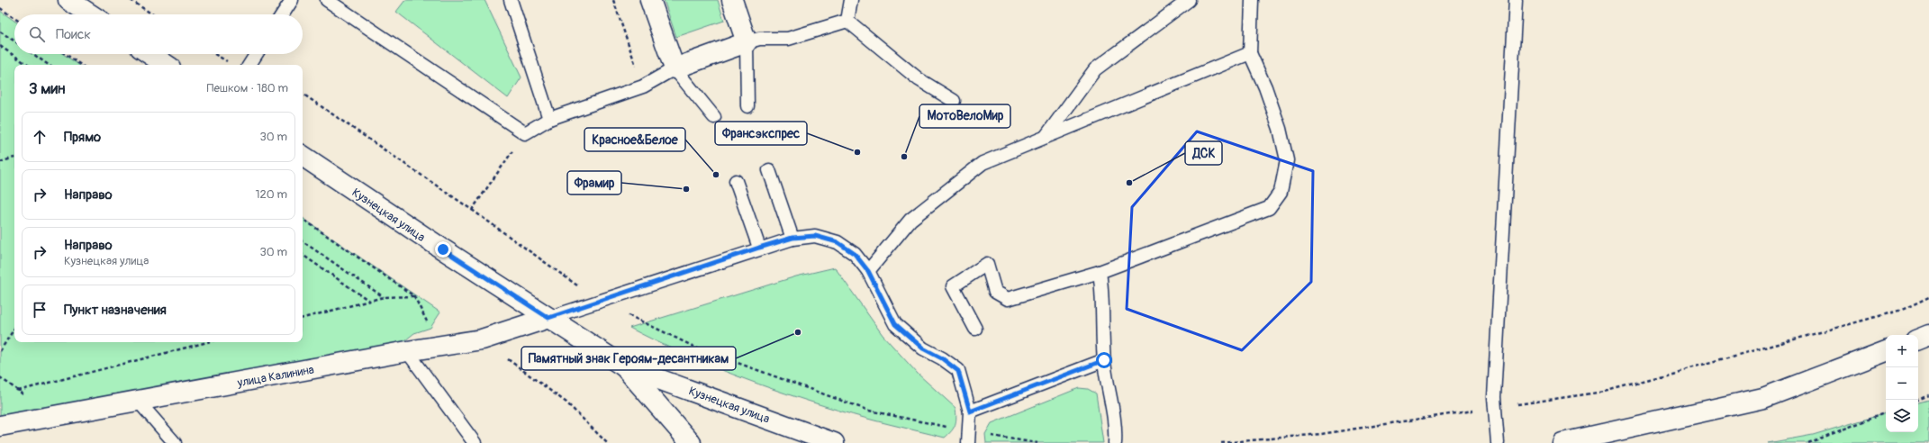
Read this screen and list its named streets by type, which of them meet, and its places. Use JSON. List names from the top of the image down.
{
  "streets": {
    "main road": ["Кузнецкая улица", "улица Калинина"]
  },
  "crossings": [
    ["Кузнецкая улица", "улица Калинина"]
  ],
  "places": [
    "Франсэкспрес",
    "МотоВелоМир",
    "Красное&Белое",
    "ДСК",
    "Фрамир",
    "Памятный знак Героям-десантникам"
  ],
  "page": {
    "search": "Поиск",
    "heading": ["3 мин", "Пешком · 180 m"],
    "list": [
      ["Прямо", "30 m"],
      ["Направо", "120 m"],
      ["Направо", "Кузнецкая улица", "30 m"],
      "Пункт назначения"
    ],
    "map_buttons": ["+", "−"]
  }
}
